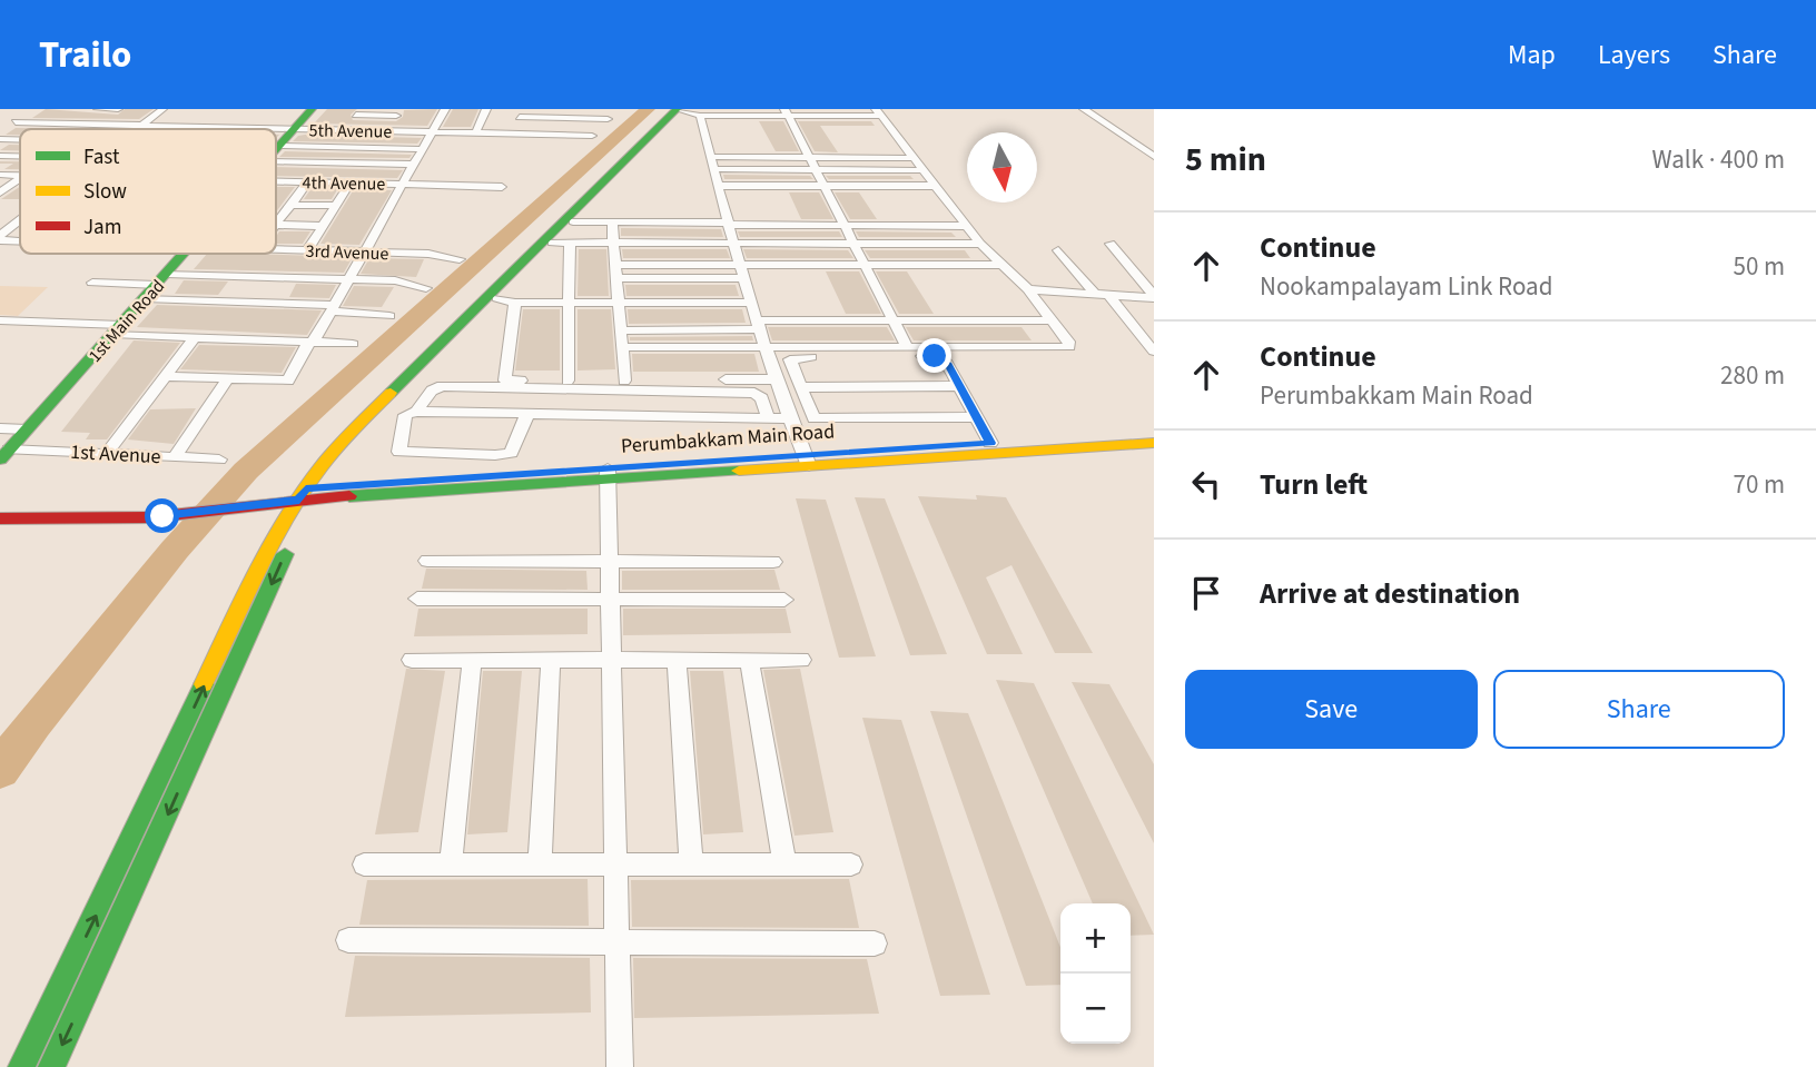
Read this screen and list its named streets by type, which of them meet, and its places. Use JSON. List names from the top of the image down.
{
  "streets": {
    "street": [
      "5th Avenue",
      "4th Avenue",
      "3rd Avenue",
      "1st Main Road",
      "Perumbakkam Main Road",
      "1st Avenue"
    ]
  },
  "crossings": [
    ["5th Avenue", "1st Main Road"],
    ["1st Main Road", "1st Avenue"]
  ],
  "legend": ["Fast", "Slow", "Jam"],
  "north": "bottom",
  "page": {
    "header": "Trailo",
    "nav": ["Map", "Layers", "Share"],
    "heading": ["5 min", "Walk · 400 m"],
    "list": [
      ["Continue", "Nookampalayam Link Road", "50 m"],
      ["Continue", "Perumbakkam Main Road", "280 m"],
      ["Turn left", "70 m"],
      "Arrive at destination"
    ],
    "buttons": ["Save", "Share"],
    "map_buttons": ["+", "−"]
  }
}
